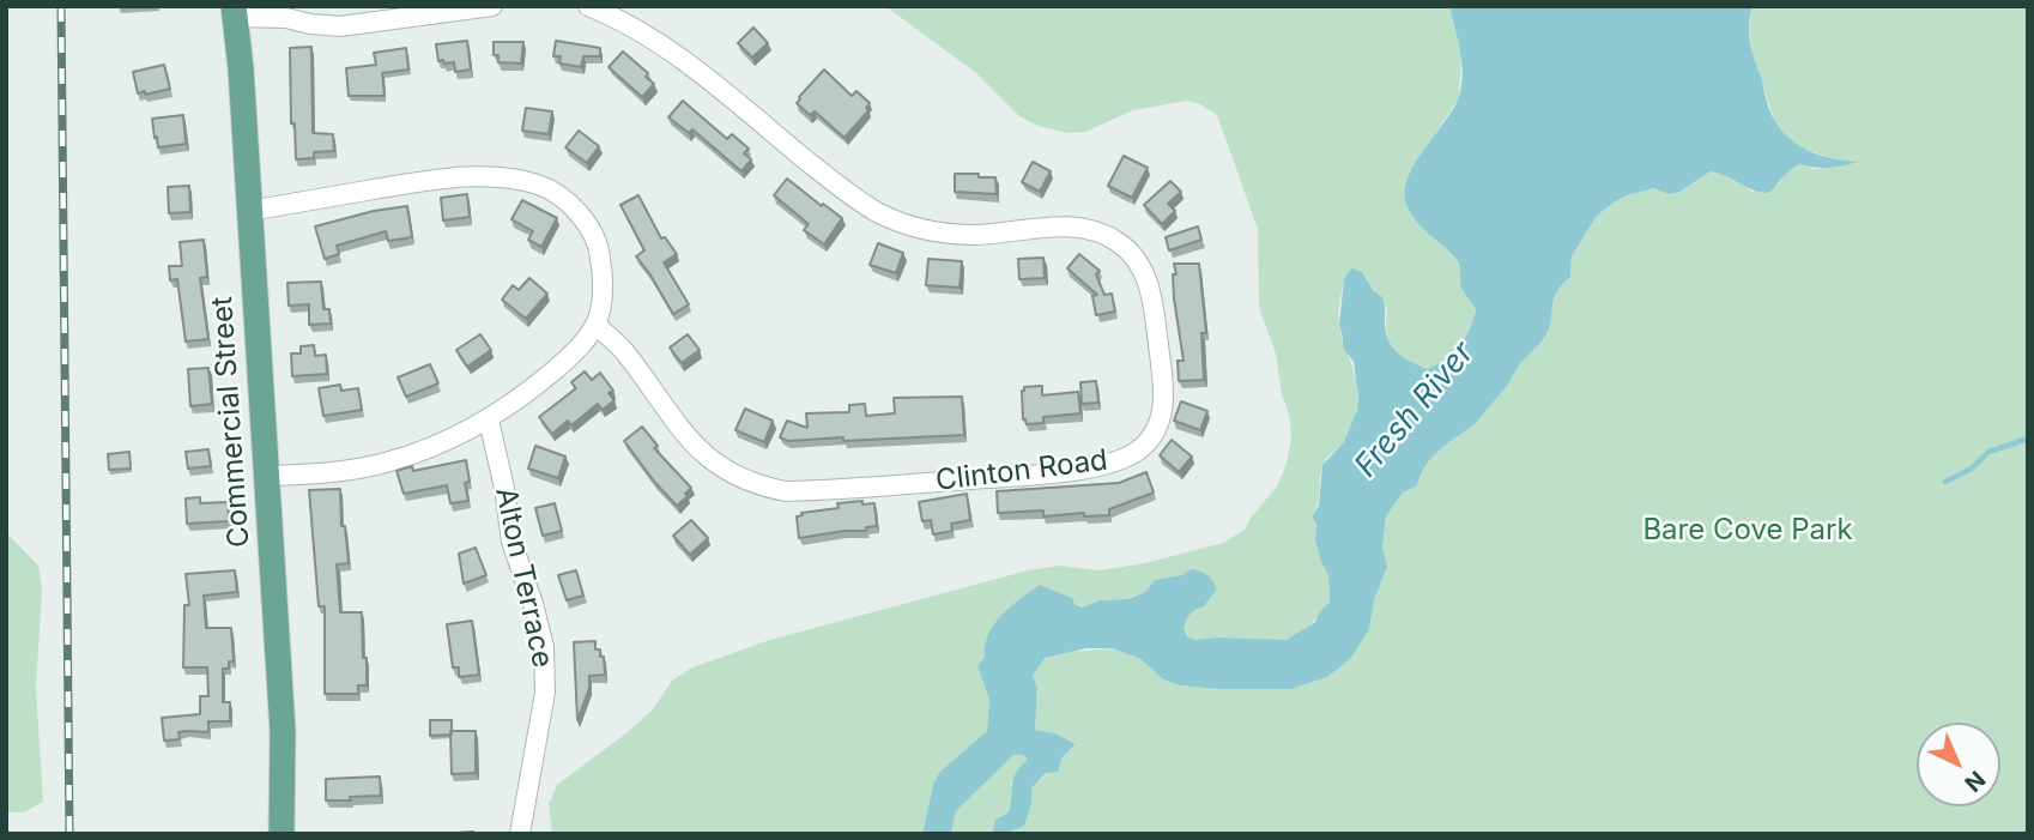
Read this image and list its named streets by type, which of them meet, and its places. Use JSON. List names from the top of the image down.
{
  "streets": {
    "main road": ["Commercial Street"],
    "street": ["Clinton Road", "Alton Terrace"]
  },
  "water": ["Fresh River"],
  "parks": ["Bare Cove Park"],
  "north": "bottom right"
}
